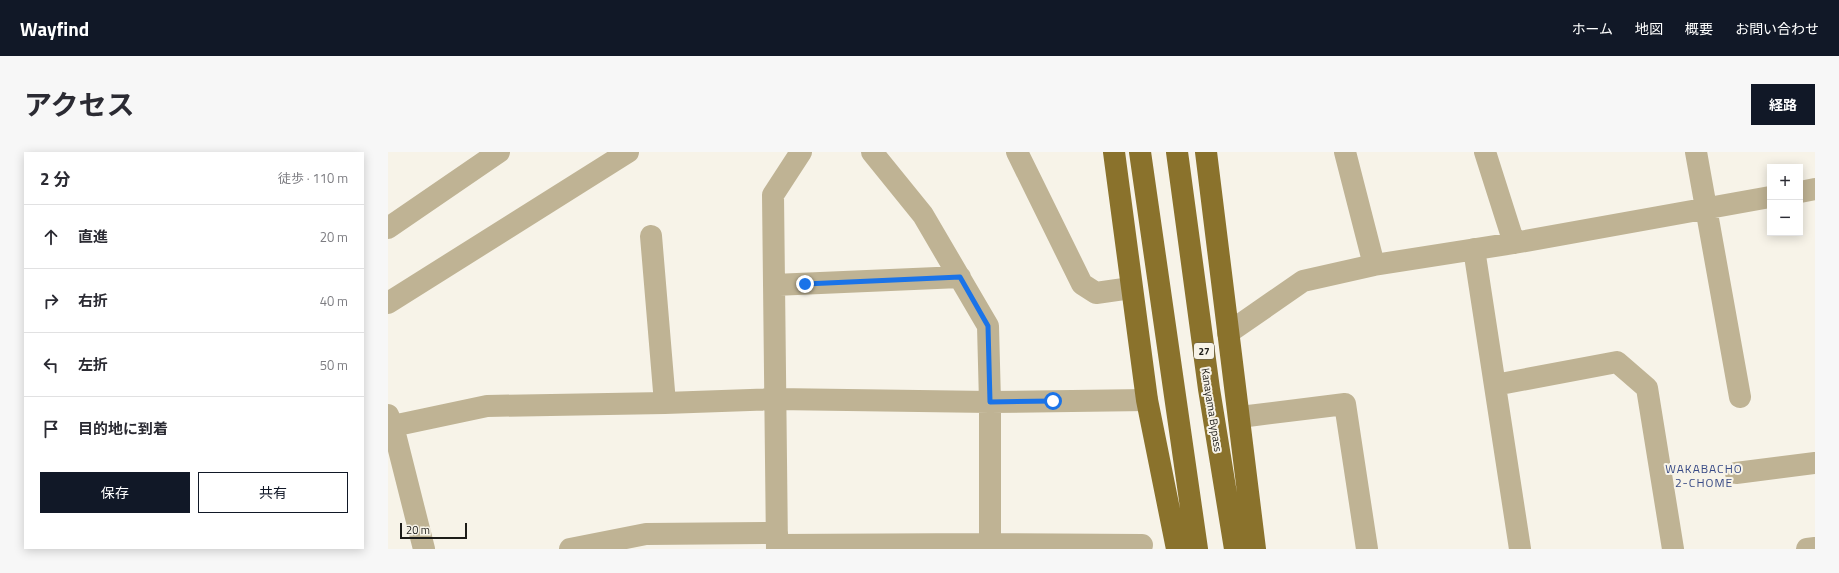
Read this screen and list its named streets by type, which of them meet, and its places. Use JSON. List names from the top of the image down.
{
  "streets": {
    "highway": ["27", "Kanayama Bypass"]
  },
  "districts": ["WAKABACHO 2-CHOME"],
  "scale_bar": "20 m",
  "page": {
    "header": "Wayfind",
    "nav": [
      "ホーム",
      "地図",
      "概要",
      "お問い合わせ"
    ],
    "title": "アクセス",
    "buttons": [
      "経路",
      ["保存", "共有"]
    ],
    "heading": ["2 分", "徒歩 · 110 m"],
    "map_buttons": ["+", "−"],
    "list": [
      ["直進", "20 m"],
      ["右折", "40 m"],
      ["左折", "50 m"],
      "目的地に到着"
    ],
    "scale": "20 m"
  }
}
